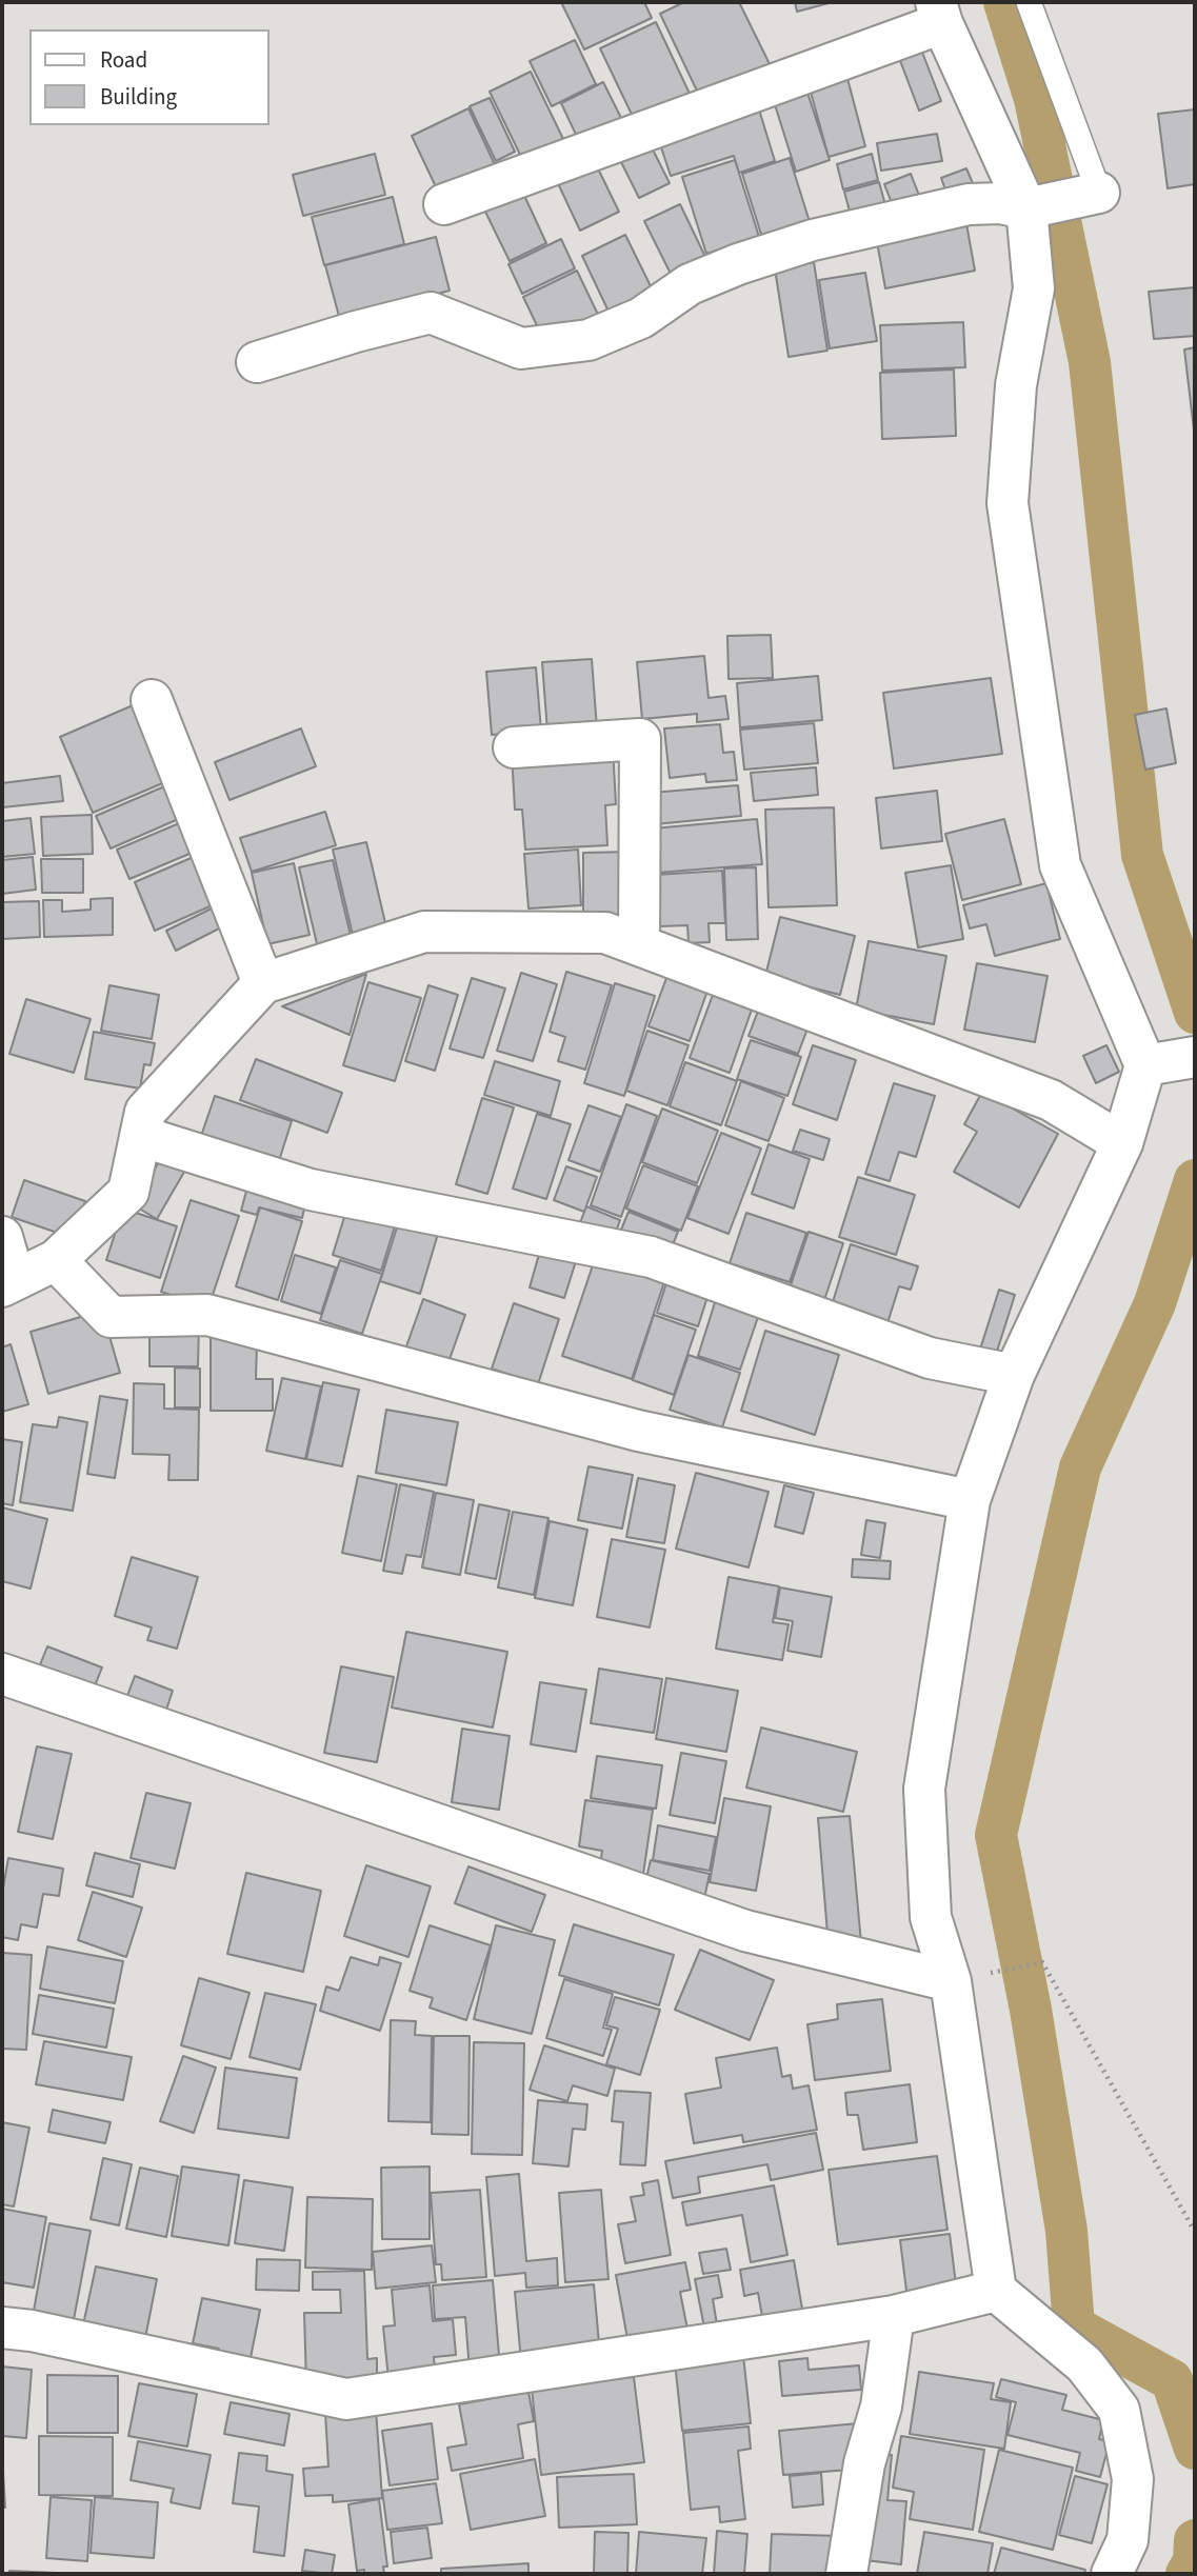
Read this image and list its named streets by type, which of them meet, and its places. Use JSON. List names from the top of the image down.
{
  "legend": ["Road", "Building"]
}
